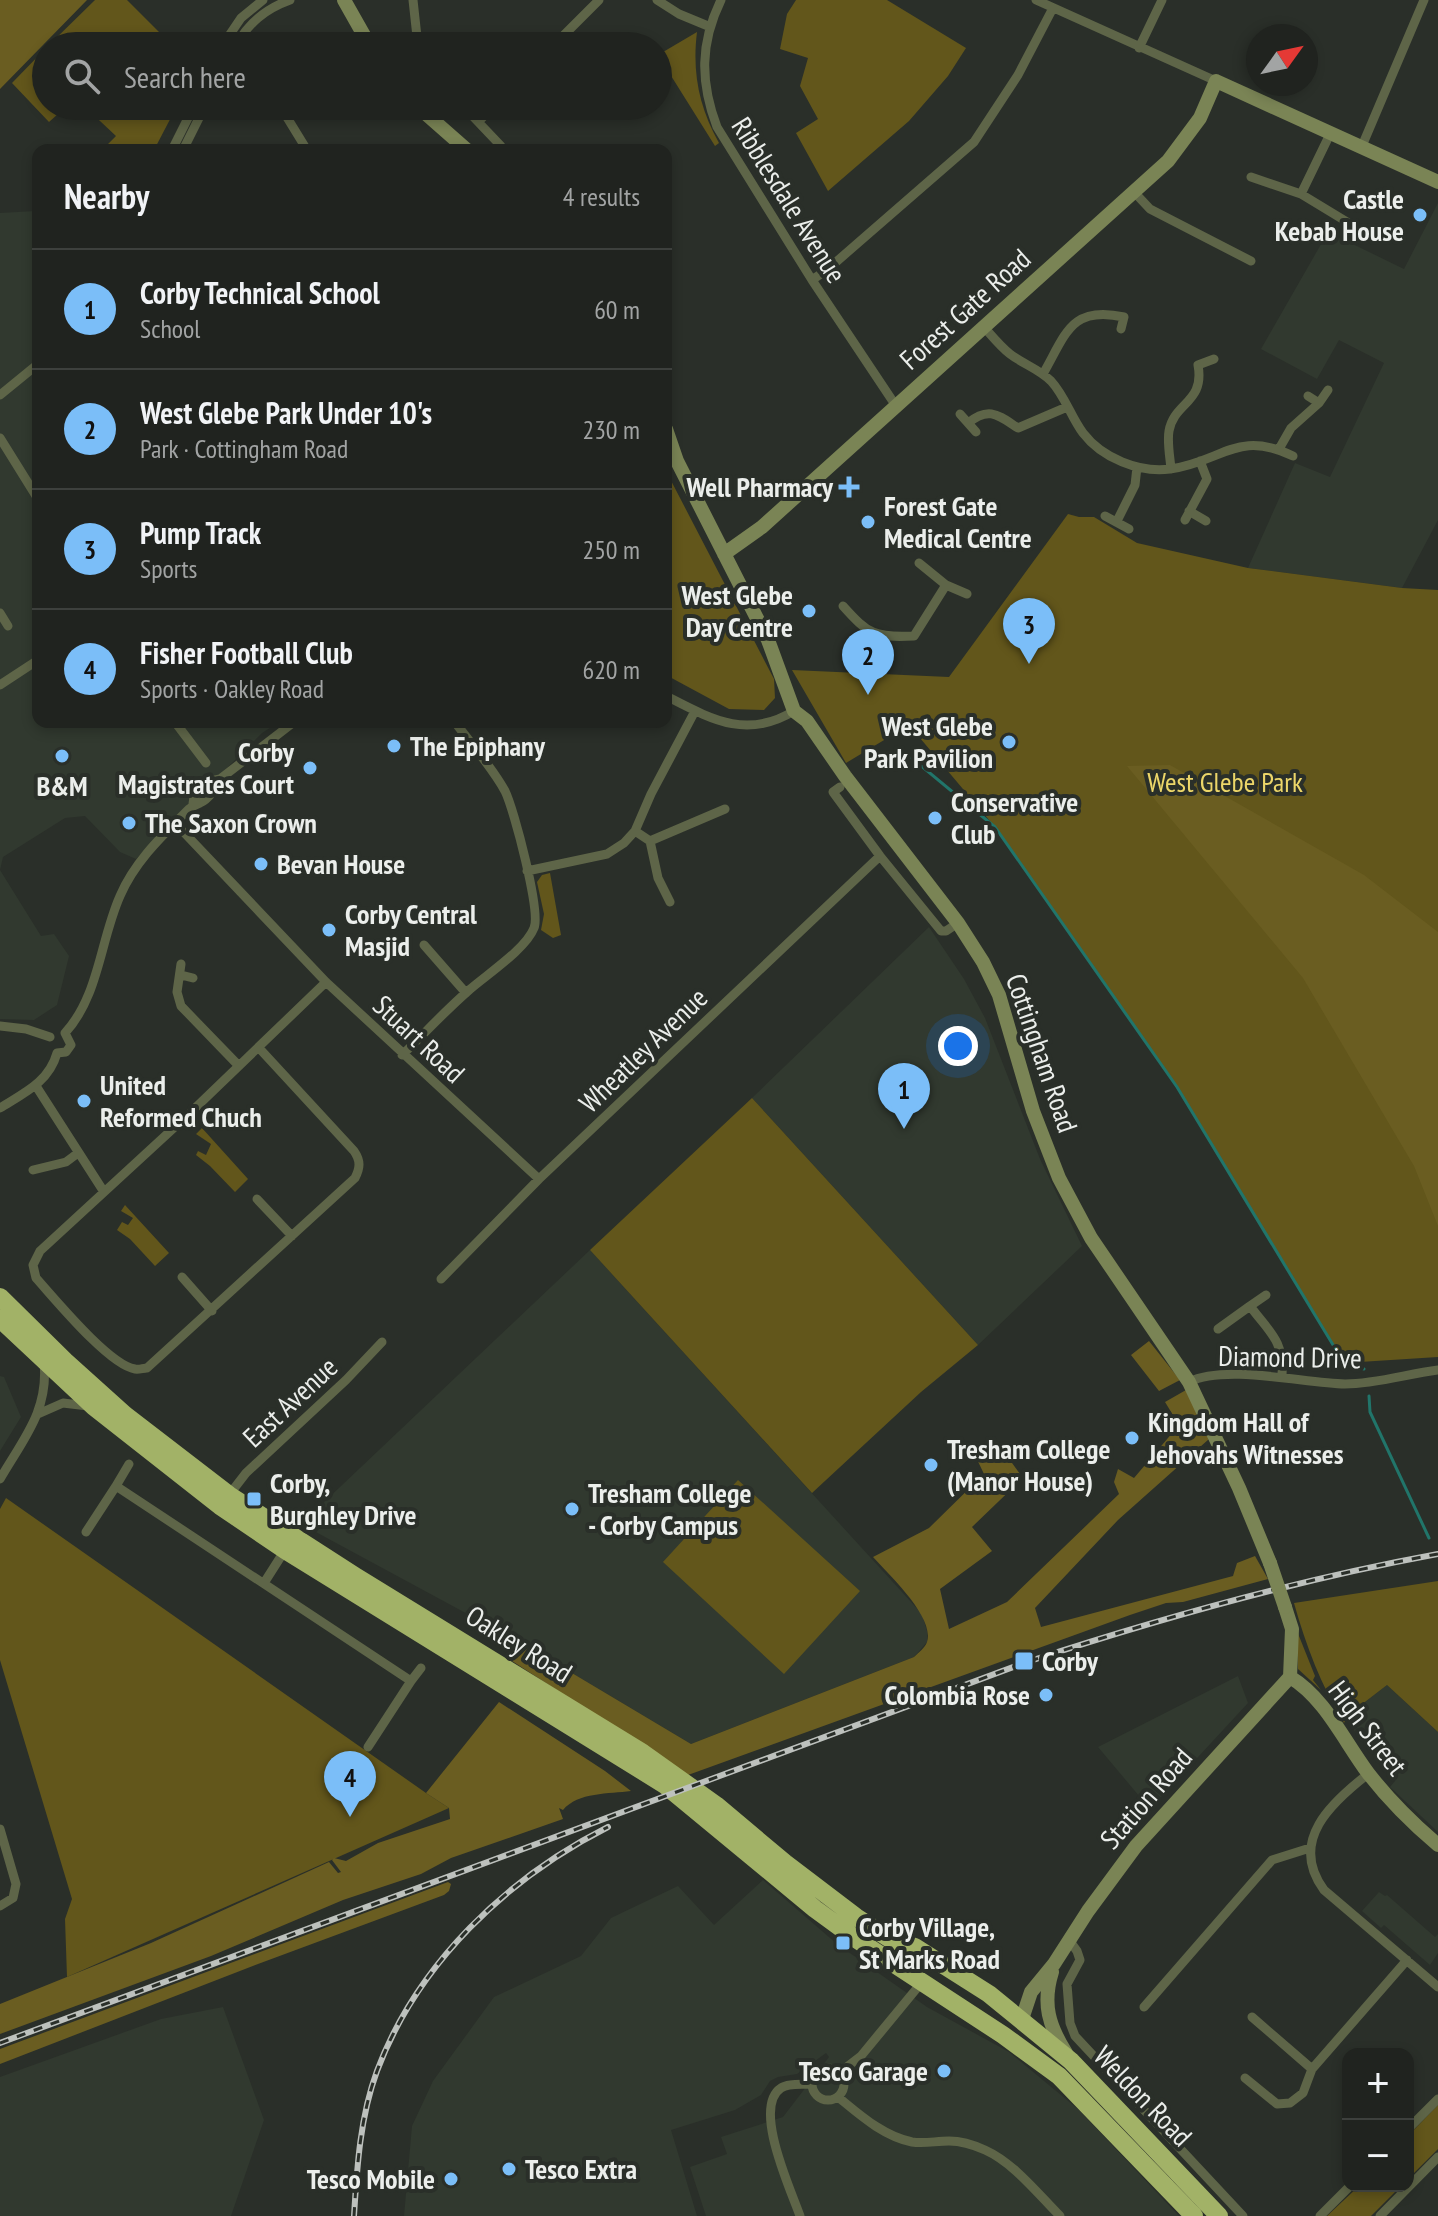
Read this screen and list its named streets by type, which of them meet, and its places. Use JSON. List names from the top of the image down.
{
  "streets": {
    "highway": ["Oakley Road", "Weldon Road"],
    "street": [
      "Ribblesdale Avenue",
      "Forest Gate Road",
      "Stuart Road",
      "Wheatley Avenue",
      "Cottingham Road",
      "Diamond Drive",
      "East Avenue",
      "High Street",
      "Station Road"
    ]
  },
  "crossings": [
    ["Ribblesdale Avenue", "Forest Gate Road"],
    ["Forest Gate Road", "Cottingham Road"],
    ["Stuart Road", "Wheatley Avenue"],
    ["Cottingham Road", "Diamond Drive"],
    ["Cottingham Road", "High Street"],
    ["Cottingham Road", "Station Road"],
    ["East Avenue", "Oakley Road"],
    ["Oakley Road", "Station Road"],
    ["Oakley Road", "Weldon Road"],
    ["High Street", "Station Road"],
    ["Station Road", "Weldon Road"]
  ],
  "parks": ["West Glebe Park"],
  "places": {
    "other": [
      "Castle Kebab House",
      "Forest Gate Medical Centre",
      "West Glebe Day Centre",
      "West Glebe Park Pavilion",
      "The Epiphany",
      "B&M",
      "Corby Magistrates Court",
      "Conservative Club",
      "The Saxon Crown",
      "Bevan House",
      "Corby Central Masjid",
      "United Reformed Chuch",
      "Kingdom Hall of Jehovahs Witnesses",
      "Tresham College (Manor House)",
      "Tresham College - Corby Campus",
      "Colombia Rose",
      "Tesco Garage",
      "Tesco Extra",
      "Tesco Mobile"
    ],
    "health": ["Well Pharmacy"],
    "transit": ["Corby, Burghley Drive", "Corby", "Corby Village, St Marks Road"]
  },
  "north": "top right",
  "page": {
    "search": "Search here",
    "heading": ["Nearby", "4 results"],
    "list": [
      {
        "mark": "1",
        "name": "Corby Technical School",
        "note": "School",
        "value": "60 m"
      },
      {
        "mark": "2",
        "name": "West Glebe Park Under 10's",
        "note": "Park · Cottingham Road",
        "value": "230 m"
      },
      {
        "mark": "3",
        "name": "Pump Track",
        "note": "Sports",
        "value": "250 m"
      },
      {
        "mark": "4",
        "name": "Fisher Football Club",
        "note": "Sports · Oakley Road",
        "value": "620 m"
      }
    ],
    "pins": [
      "3",
      "2",
      "1",
      "4"
    ],
    "map_buttons": ["+", "−"]
  }
}
